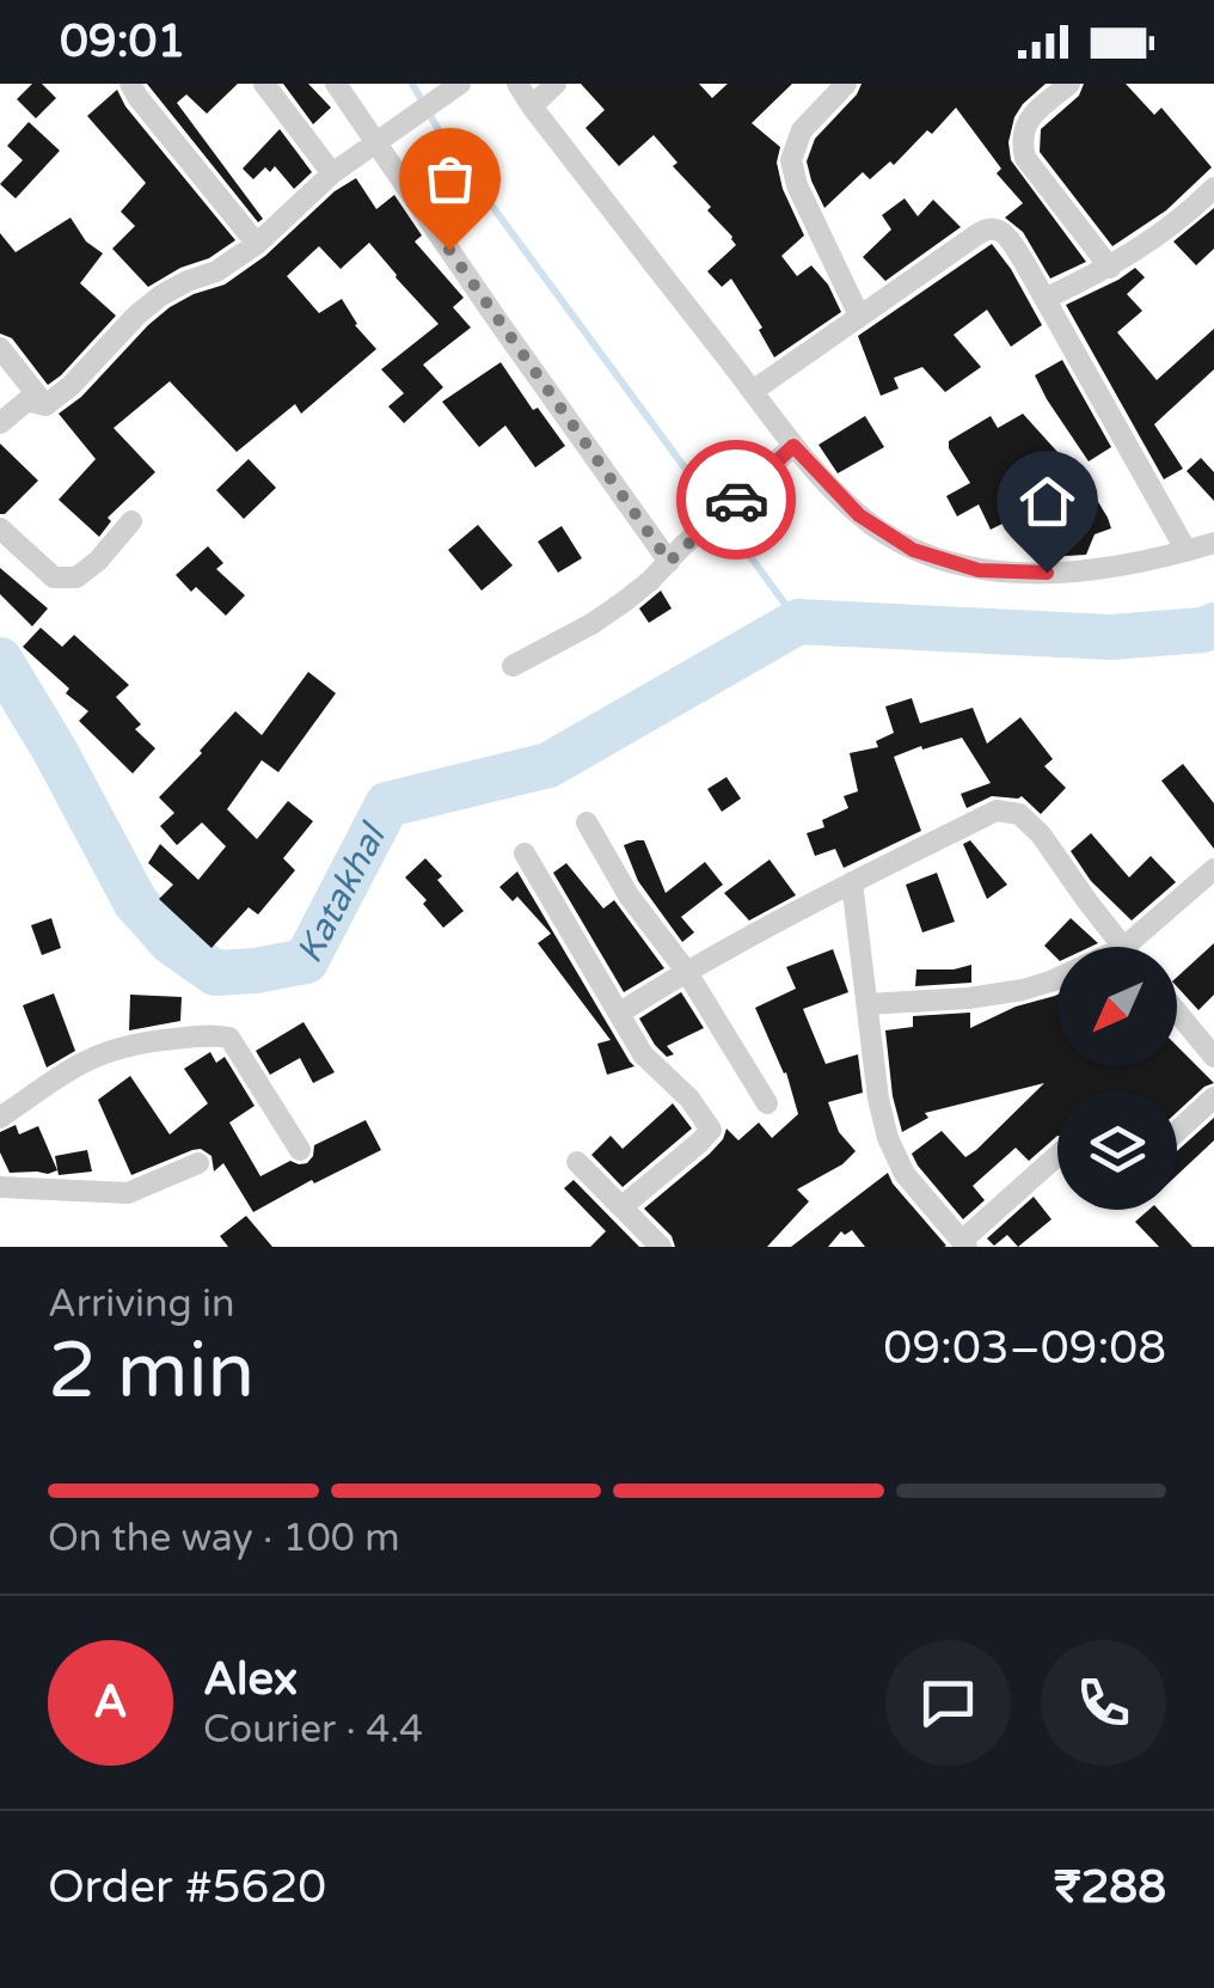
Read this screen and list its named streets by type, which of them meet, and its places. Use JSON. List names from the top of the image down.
{
  "water": ["Katakhal"],
  "north": "bottom left",
  "page": {
    "status": "09:01",
    "heading": ["2 min", "Arriving in", "09:03–09:08"],
    "panel": [
      "Alex",
      "Courier · 4.4",
      "Order #5620",
      "₹288"
    ],
    "bar": "On the way · 100 m",
    "round": "A"
  }
}
